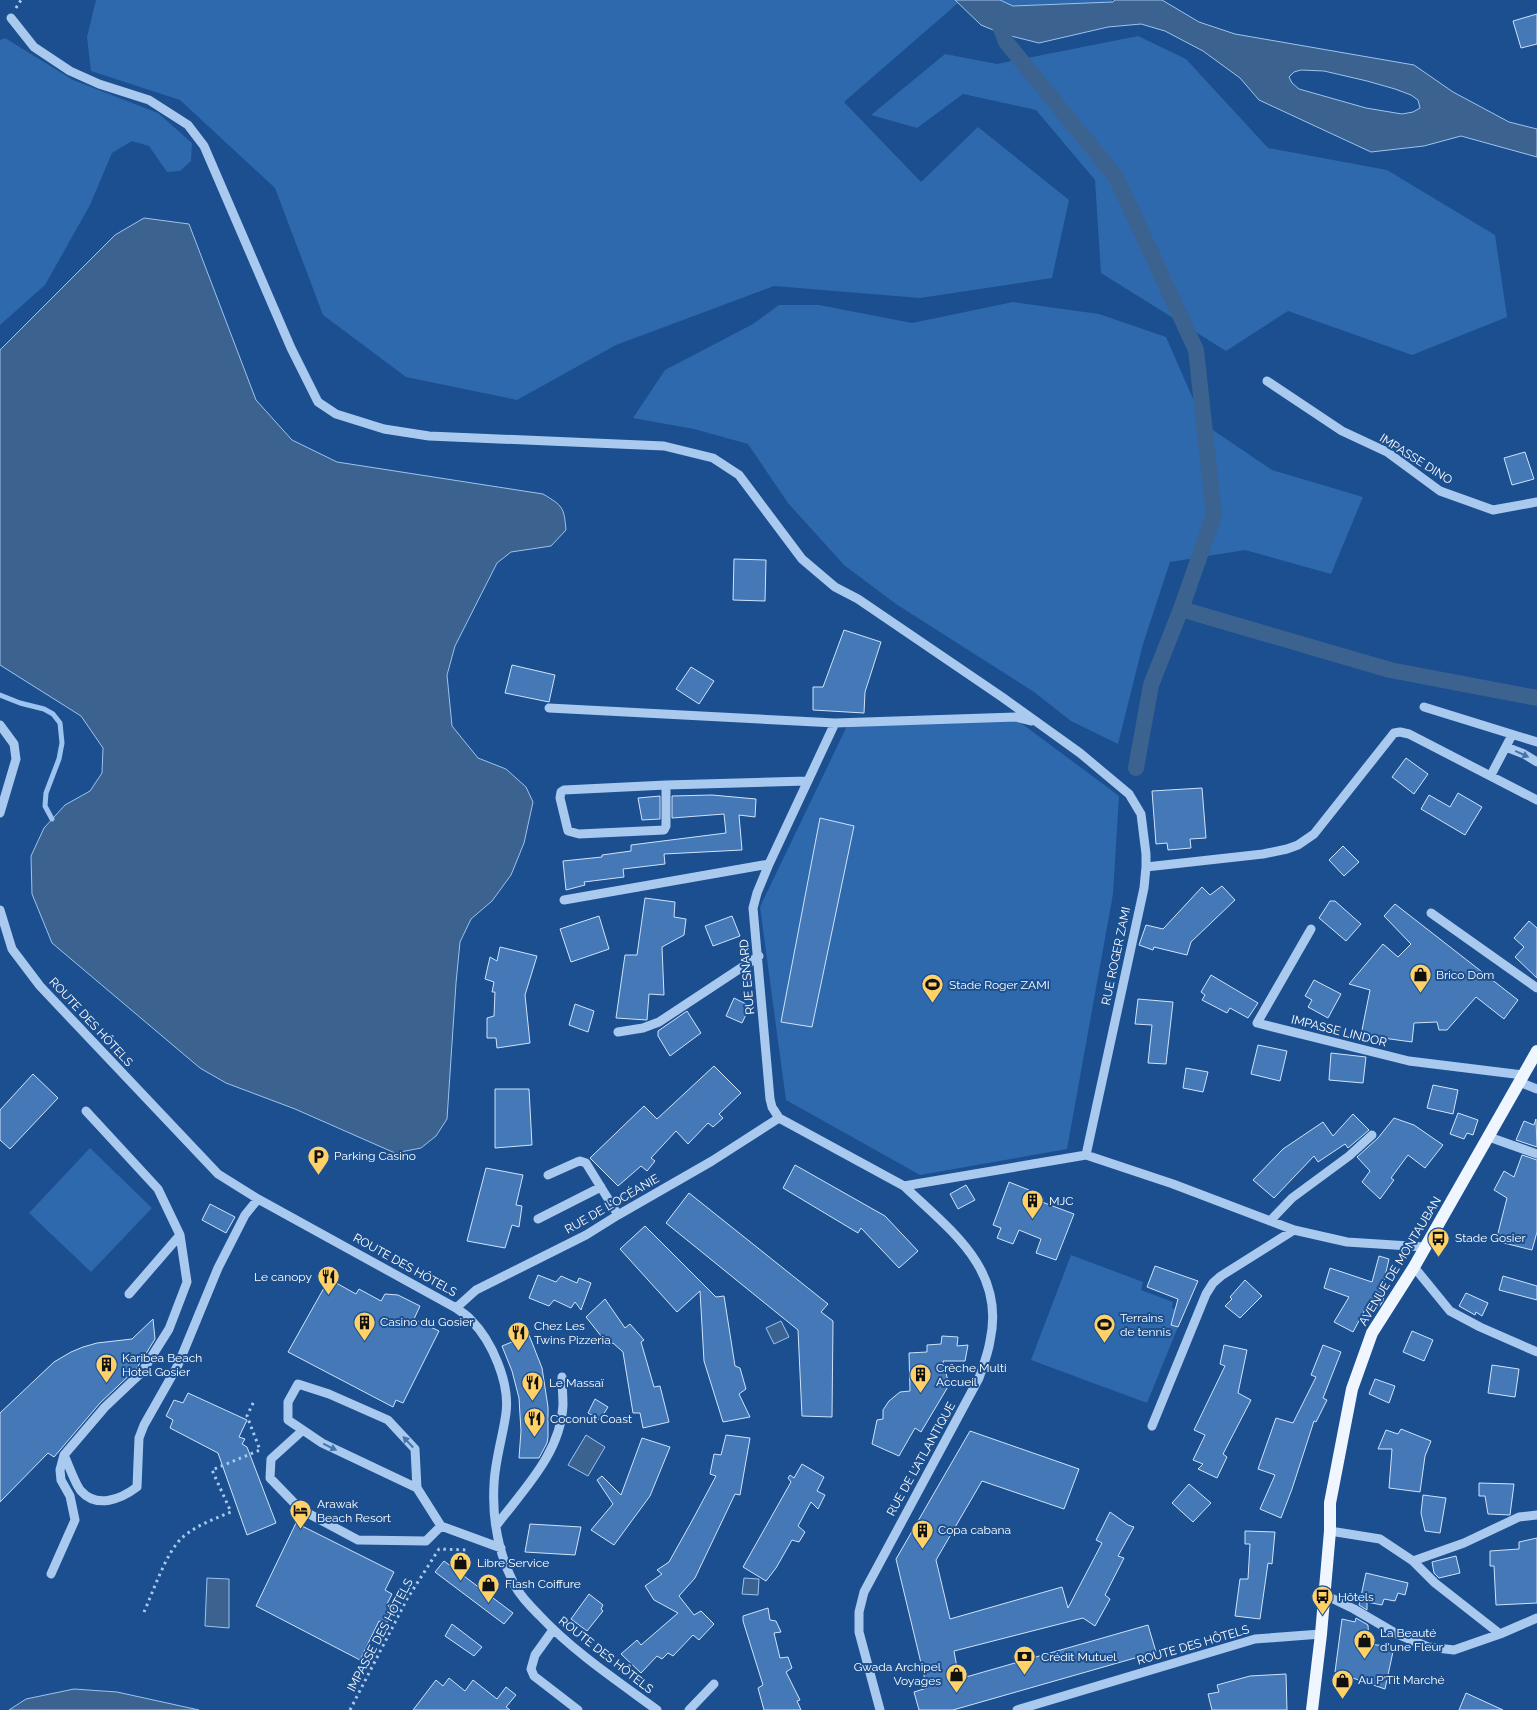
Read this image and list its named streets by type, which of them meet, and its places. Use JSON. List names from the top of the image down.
{
  "streets": {
    "main road": ["AVENUE DE MONTAUBAN"],
    "street": [
      "IMPASSE DINO",
      "RUE ROGER ZAMI",
      "RUE ESNARD",
      "ROUTE DES HÔTELS",
      "IMPASSE LINDOR",
      "RUE DE L'OCÉANIE",
      "RUE DE L'ATLANTIQUE"
    ],
    "path": ["IMPASSE DES HÔTELS"]
  },
  "crossings": [
    ["RUE ESNARD", "RUE DE L'OCÉANIE"],
    ["ROUTE DES HÔTELS", "RUE DE L'OCÉANIE"],
    ["ROUTE DES HÔTELS", "AVENUE DE MONTAUBAN"],
    ["IMPASSE LINDOR", "AVENUE DE MONTAUBAN"]
  ],
  "places": {
    "shop": [
      "Brico Dom",
      "Libre Service",
      "Flash Coiffure",
      "La Beauté d'une Fleur",
      "Gwada Archipel Voyages",
      "Au P'Tit Marché"
    ],
    "sports": ["Stade Roger ZAMI", "Terrains de tennis"],
    "parking": ["Parking Casino"],
    "building": [
      "MJC",
      "Casino du Gosier",
      "Karibea Beach Hotel Gosier",
      "Crêche Multi Accueil",
      "Copa cabana"
    ],
    "bus stop": ["Stade Gosier", "Hôtels"],
    "restaurant": [
      "Le canopy",
      "Chez Les Twins Pizzeria",
      "Le Massaï",
      "Coconut Coast"
    ],
    "hotel": ["Arawak Beach Resort"],
    "bank": ["Crédit Mutuel"]
  }
}
